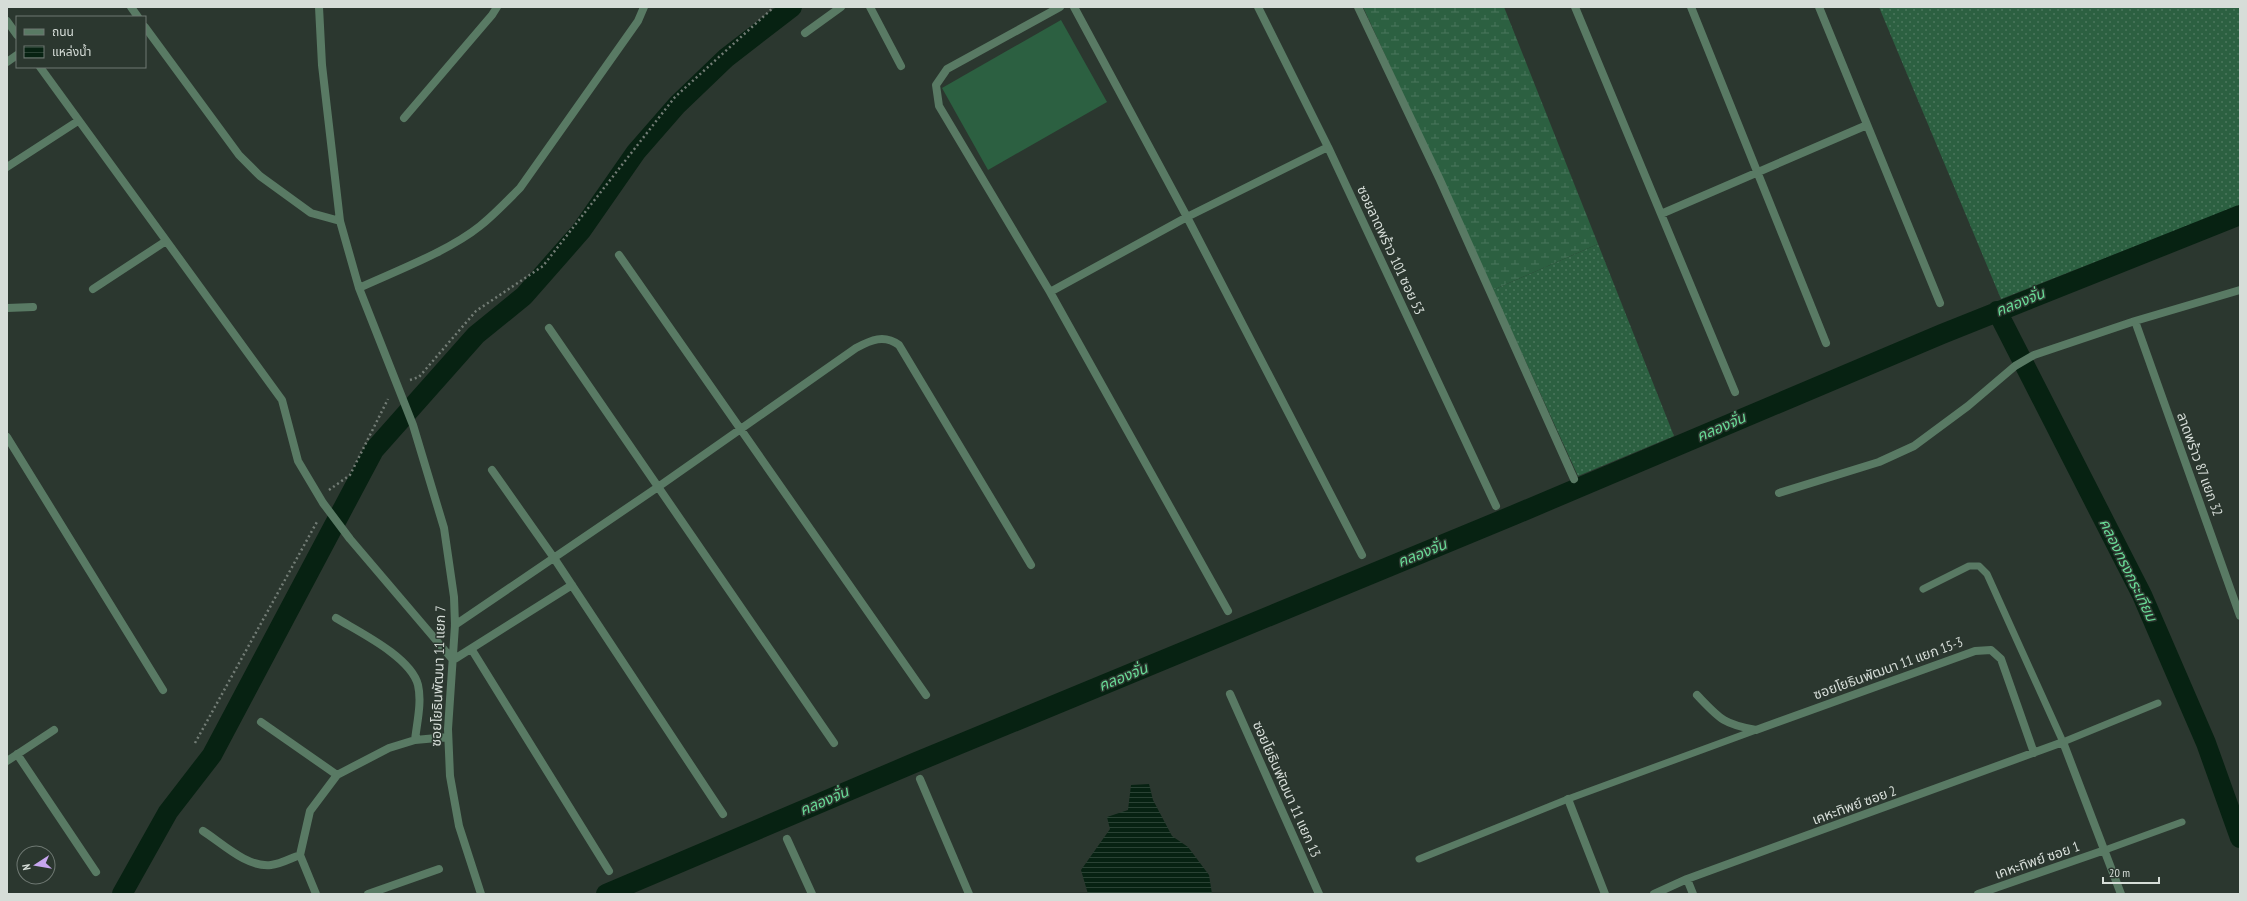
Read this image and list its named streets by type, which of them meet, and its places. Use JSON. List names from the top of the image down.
{
  "streets": {
    "street": [
      "ซอยลาดพร้าว 101 ซอย 53",
      "ลาดพร้าว 87 แยก 32",
      "ซอยโยธินพัฒนา 11 แยก 15-3",
      "ซอยโยธินพัฒนา 11 แยก 7",
      "ซอยโยธินพัฒนา 11 แยก 13",
      "เคหะทิพย์ ซอย 2",
      "เคหะทิพย์ ซอย 1"
    ]
  },
  "crossings": [
    ["ซอยโยธินพัฒนา 11 แยก 15-3", "เคหะทิพย์ ซอย 2"]
  ],
  "water": ["คลองจั่น", "คลองทรงกระเทียม"],
  "legend": ["ถนน", "แหล่งน้ำ"],
  "scale_bar": "20 m",
  "north": "left"
}
